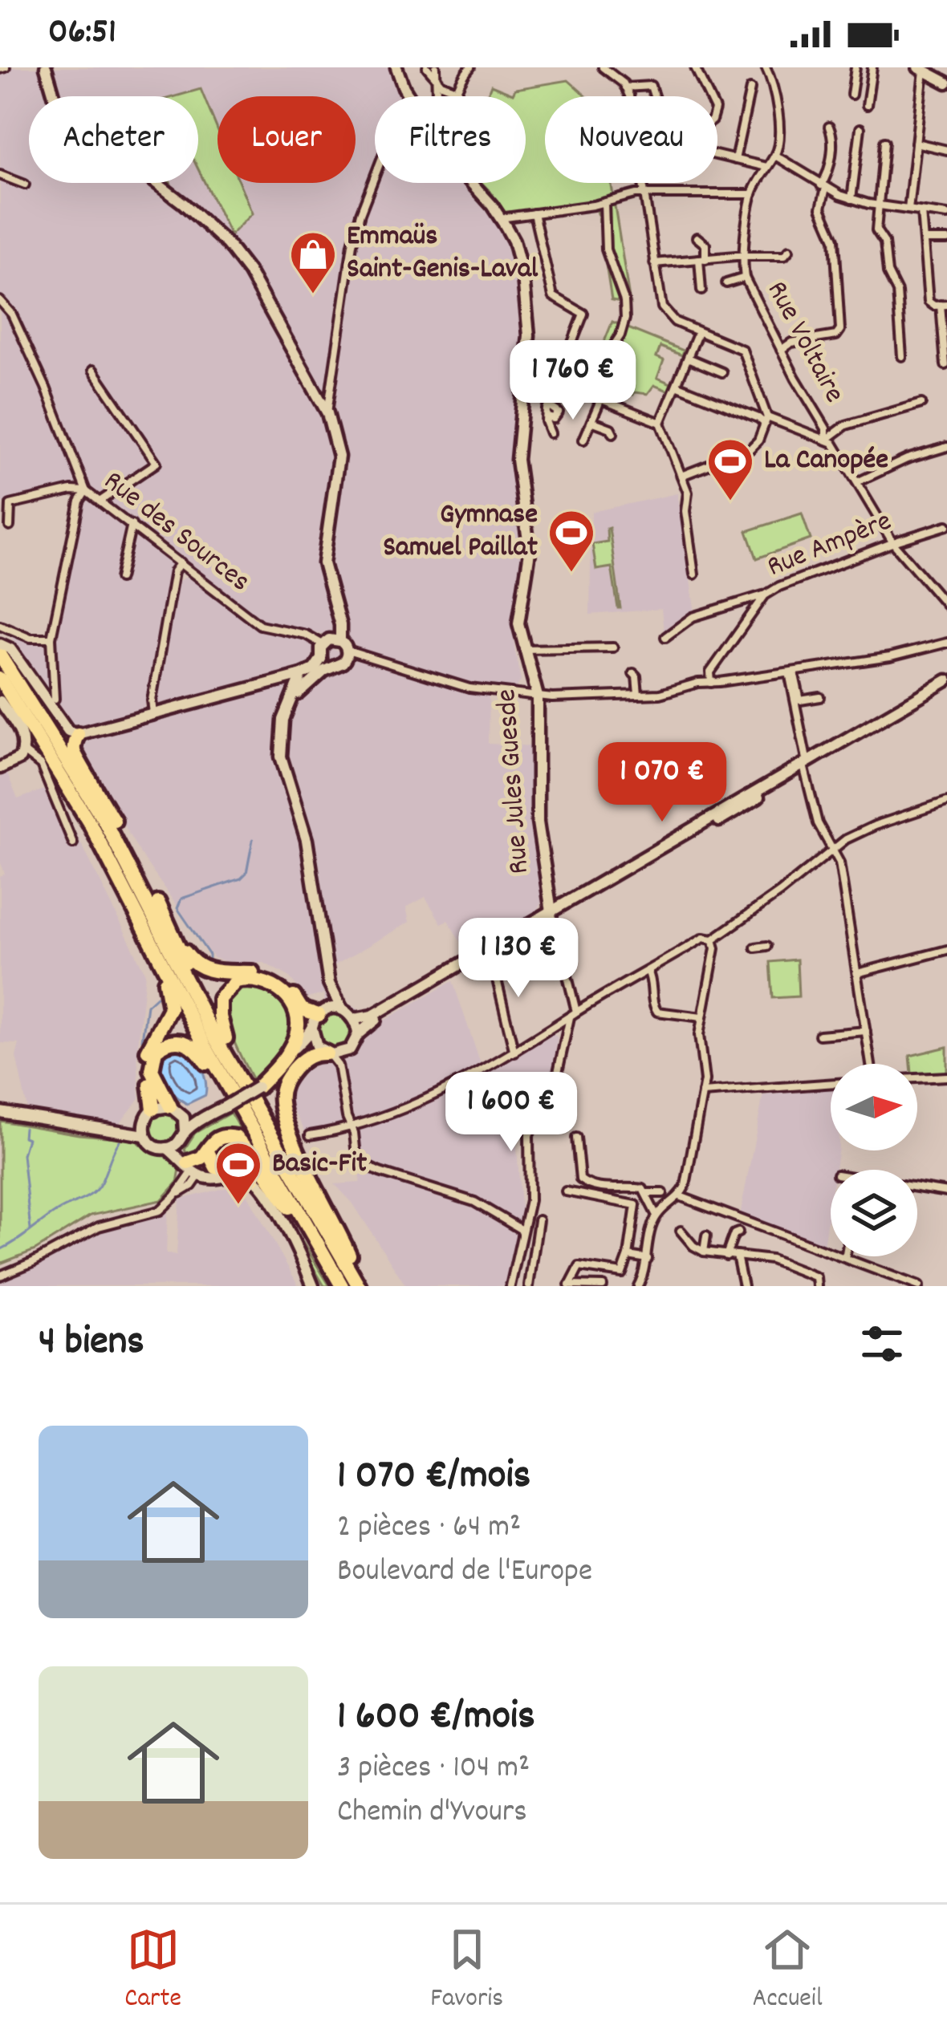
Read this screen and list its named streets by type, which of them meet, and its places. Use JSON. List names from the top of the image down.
{
  "streets": {
    "street": [
      "Rue Voltaire",
      "Rue des Sources",
      "Rue Ampère",
      "Rue Jules Guesde"
    ]
  },
  "crossings": [
    ["Rue Voltaire", "Rue Ampère"]
  ],
  "places": {
    "shop": ["Emmaüs Saint-Genis-Laval"],
    "sports": ["La Canopée", "Gymnase Samuel Paillat", "Basic-Fit"]
  },
  "north": "right",
  "page": {
    "status": "06:51",
    "chip": [
      "Acheter",
      "Louer",
      "Filtres",
      "Nouveau"
    ],
    "price": [
      "1 760 €",
      "1 070 €",
      "1 130 €",
      "1 600 €"
    ],
    "heading": "4 biens",
    "list": [
      {
        "name": "1 070 €/mois",
        "note": "2 pièces · 64 m² · Boulevard de l'Europe"
      },
      {
        "name": "1 600 €/mois",
        "note": "3 pièces · 104 m² · Chemin d'Yvours"
      }
    ],
    "tabs": ["Carte", "Favoris", "Accueil"]
  }
}
